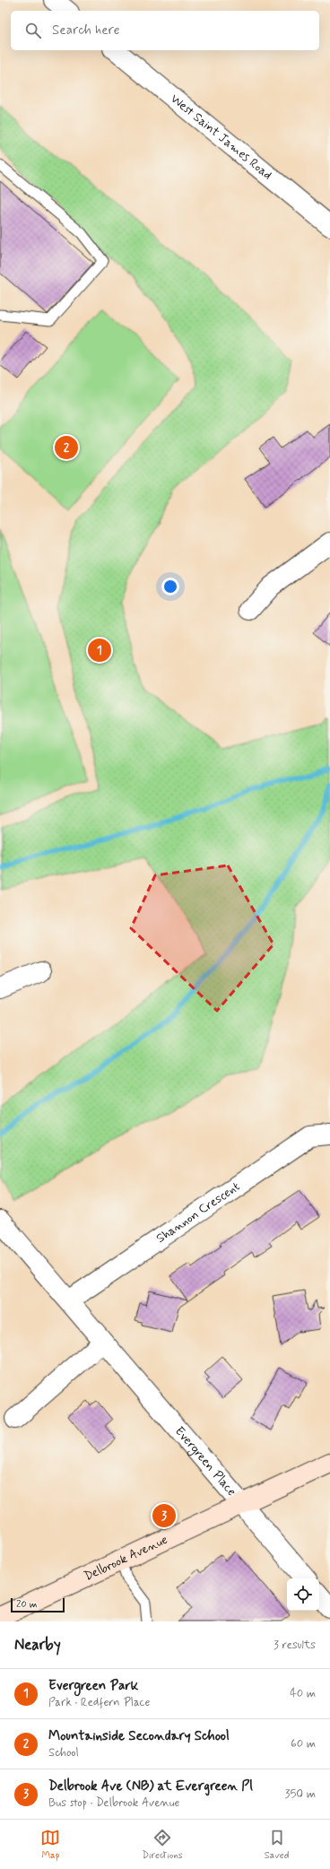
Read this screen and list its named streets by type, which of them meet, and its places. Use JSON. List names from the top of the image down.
{
  "streets": {
    "street": [
      "West Saint James Road",
      "Shannon Crescent",
      "Evergreen Place",
      "Delbrook Avenue"
    ]
  },
  "crossings": [
    ["Shannon Crescent", "Evergreen Place"],
    ["Evergreen Place", "Delbrook Avenue"]
  ],
  "scale_bar": "20 m",
  "page": {
    "search": "Search here",
    "pins": ["2", "1", "3"],
    "scale": "20 m",
    "heading": ["Nearby", "3 results"],
    "list": [
      {
        "mark": "1",
        "name": "Evergreen Park",
        "note": "Park · Redfern Place",
        "value": "40 m"
      },
      {
        "mark": "2",
        "name": "Mountainside Secondary School",
        "note": "School",
        "value": "60 m"
      },
      {
        "mark": "3",
        "name": "Delbrook Ave (NB) at Evergreen Pl",
        "note": "Bus stop · Delbrook Avenue",
        "value": "350 m"
      }
    ],
    "nav": ["Map", "Directions", "Saved"]
  }
}
